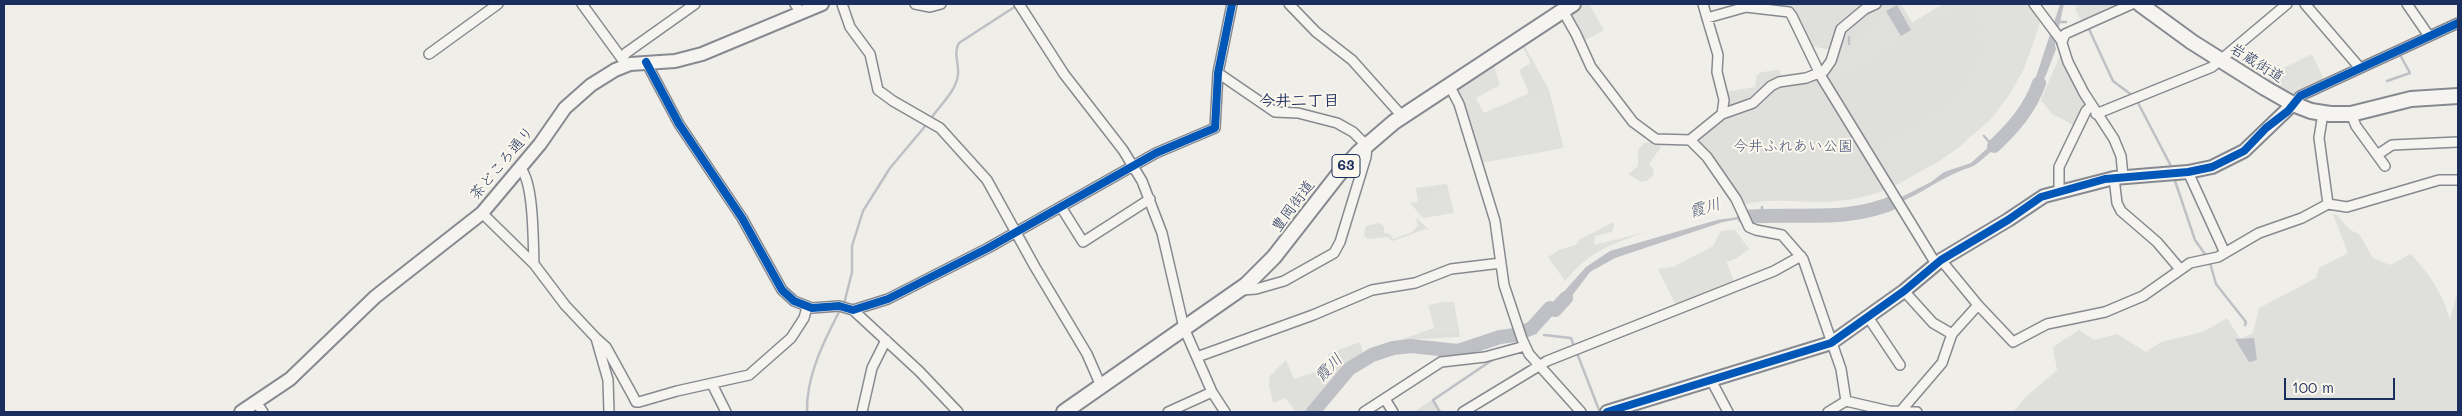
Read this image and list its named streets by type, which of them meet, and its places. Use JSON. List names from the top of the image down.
{
  "streets": {
    "main road": ["岩蔵街道", "63", "豊岡街道"],
    "street": ["茶どころ通り"]
  },
  "districts": ["今井二丁目"],
  "water": ["霞川"],
  "parks": ["今井ふれあい公園"],
  "scale_bar": "100 m"
}
